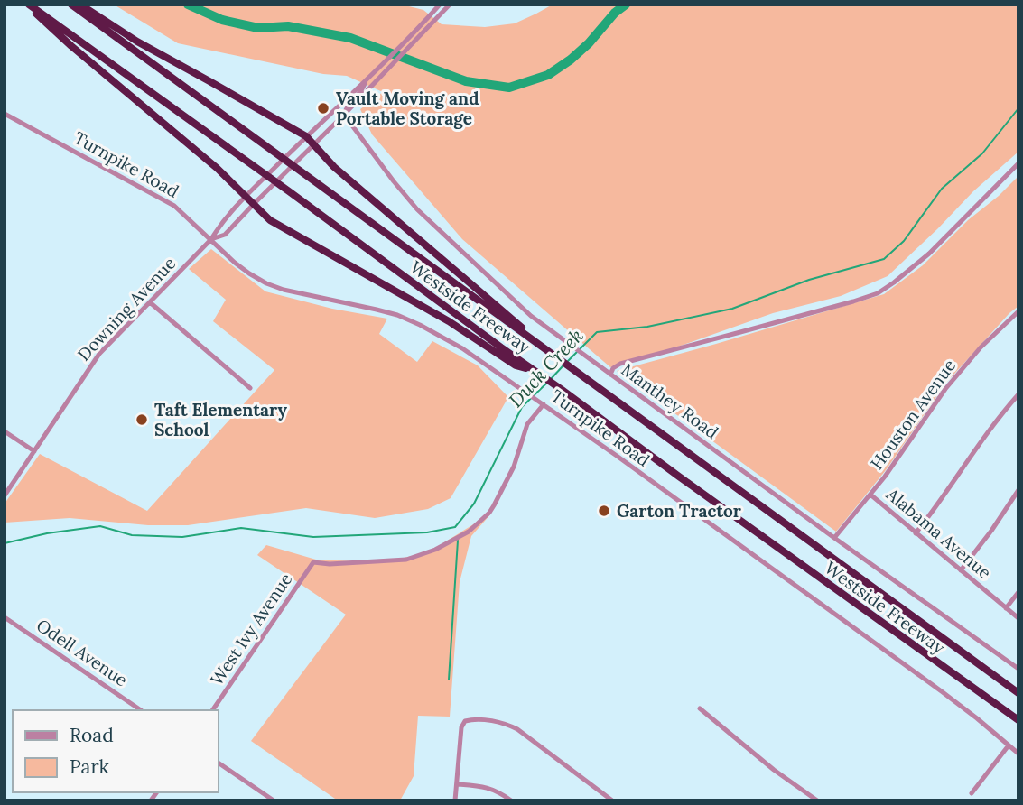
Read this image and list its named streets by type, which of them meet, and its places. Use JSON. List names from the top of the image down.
{
  "streets": {
    "highway": ["Westside Freeway"],
    "street": [
      "Turnpike Road",
      "Downing Avenue",
      "Manthey Road",
      "Houston Avenue",
      "Alabama Avenue",
      "West Ivy Avenue",
      "Odell Avenue"
    ]
  },
  "crossings": [
    ["Turnpike Road", "Downing Avenue"],
    ["Turnpike Road", "West Ivy Avenue"],
    ["Downing Avenue", "Manthey Road"],
    ["Manthey Road", "Houston Avenue"],
    ["Houston Avenue", "Alabama Avenue"]
  ],
  "water": ["Duck Creek"],
  "places": ["Vault Moving and Portable Storage", "Taft Elementary School", "Garton Tractor"],
  "legend": ["Road", "Park"]
}
